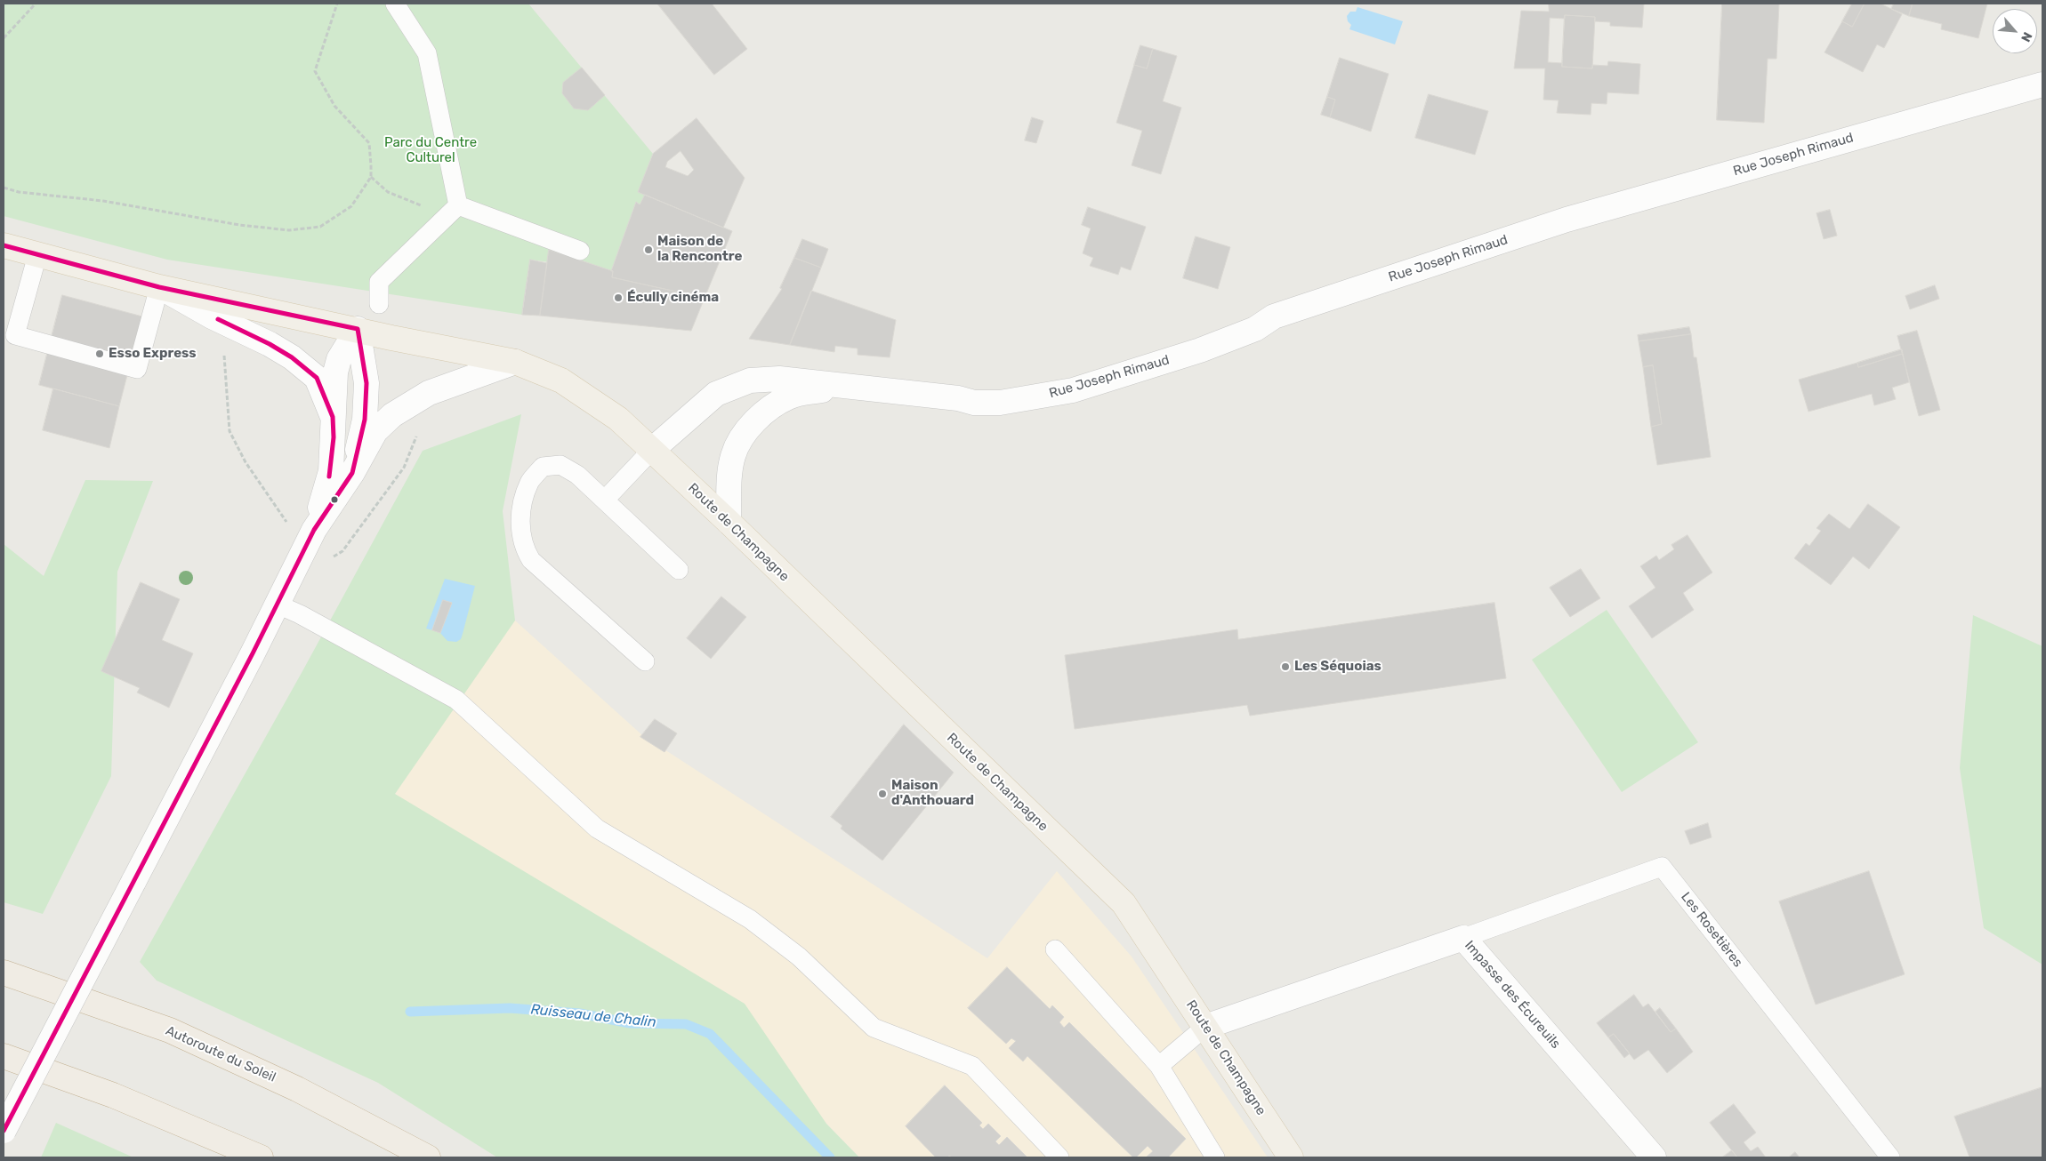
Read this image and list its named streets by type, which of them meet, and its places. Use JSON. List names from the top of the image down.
{
  "streets": {
    "highway": ["Autoroute du Soleil"],
    "main road": ["Route de Champagne"],
    "street": ["Rue Joseph Rimaud", "Impasse des Écureuils"],
    "lane": ["Les Rosetières"]
  },
  "crossings": [
    ["Rue Joseph Rimaud", "Route de Champagne"],
    ["Route de Champagne", "Impasse des Écureuils"],
    ["Les Rosetières", "Impasse des Écureuils"]
  ],
  "water": ["Ruisseau de Chalin"],
  "parks": ["Parc du Centre Culturel"],
  "places": [
    "Maison de la Rencontre",
    "Écully cinéma",
    "Esso Express",
    "Les Séquoias",
    "Maison d'Anthouard"
  ],
  "north": "bottom right"
}
